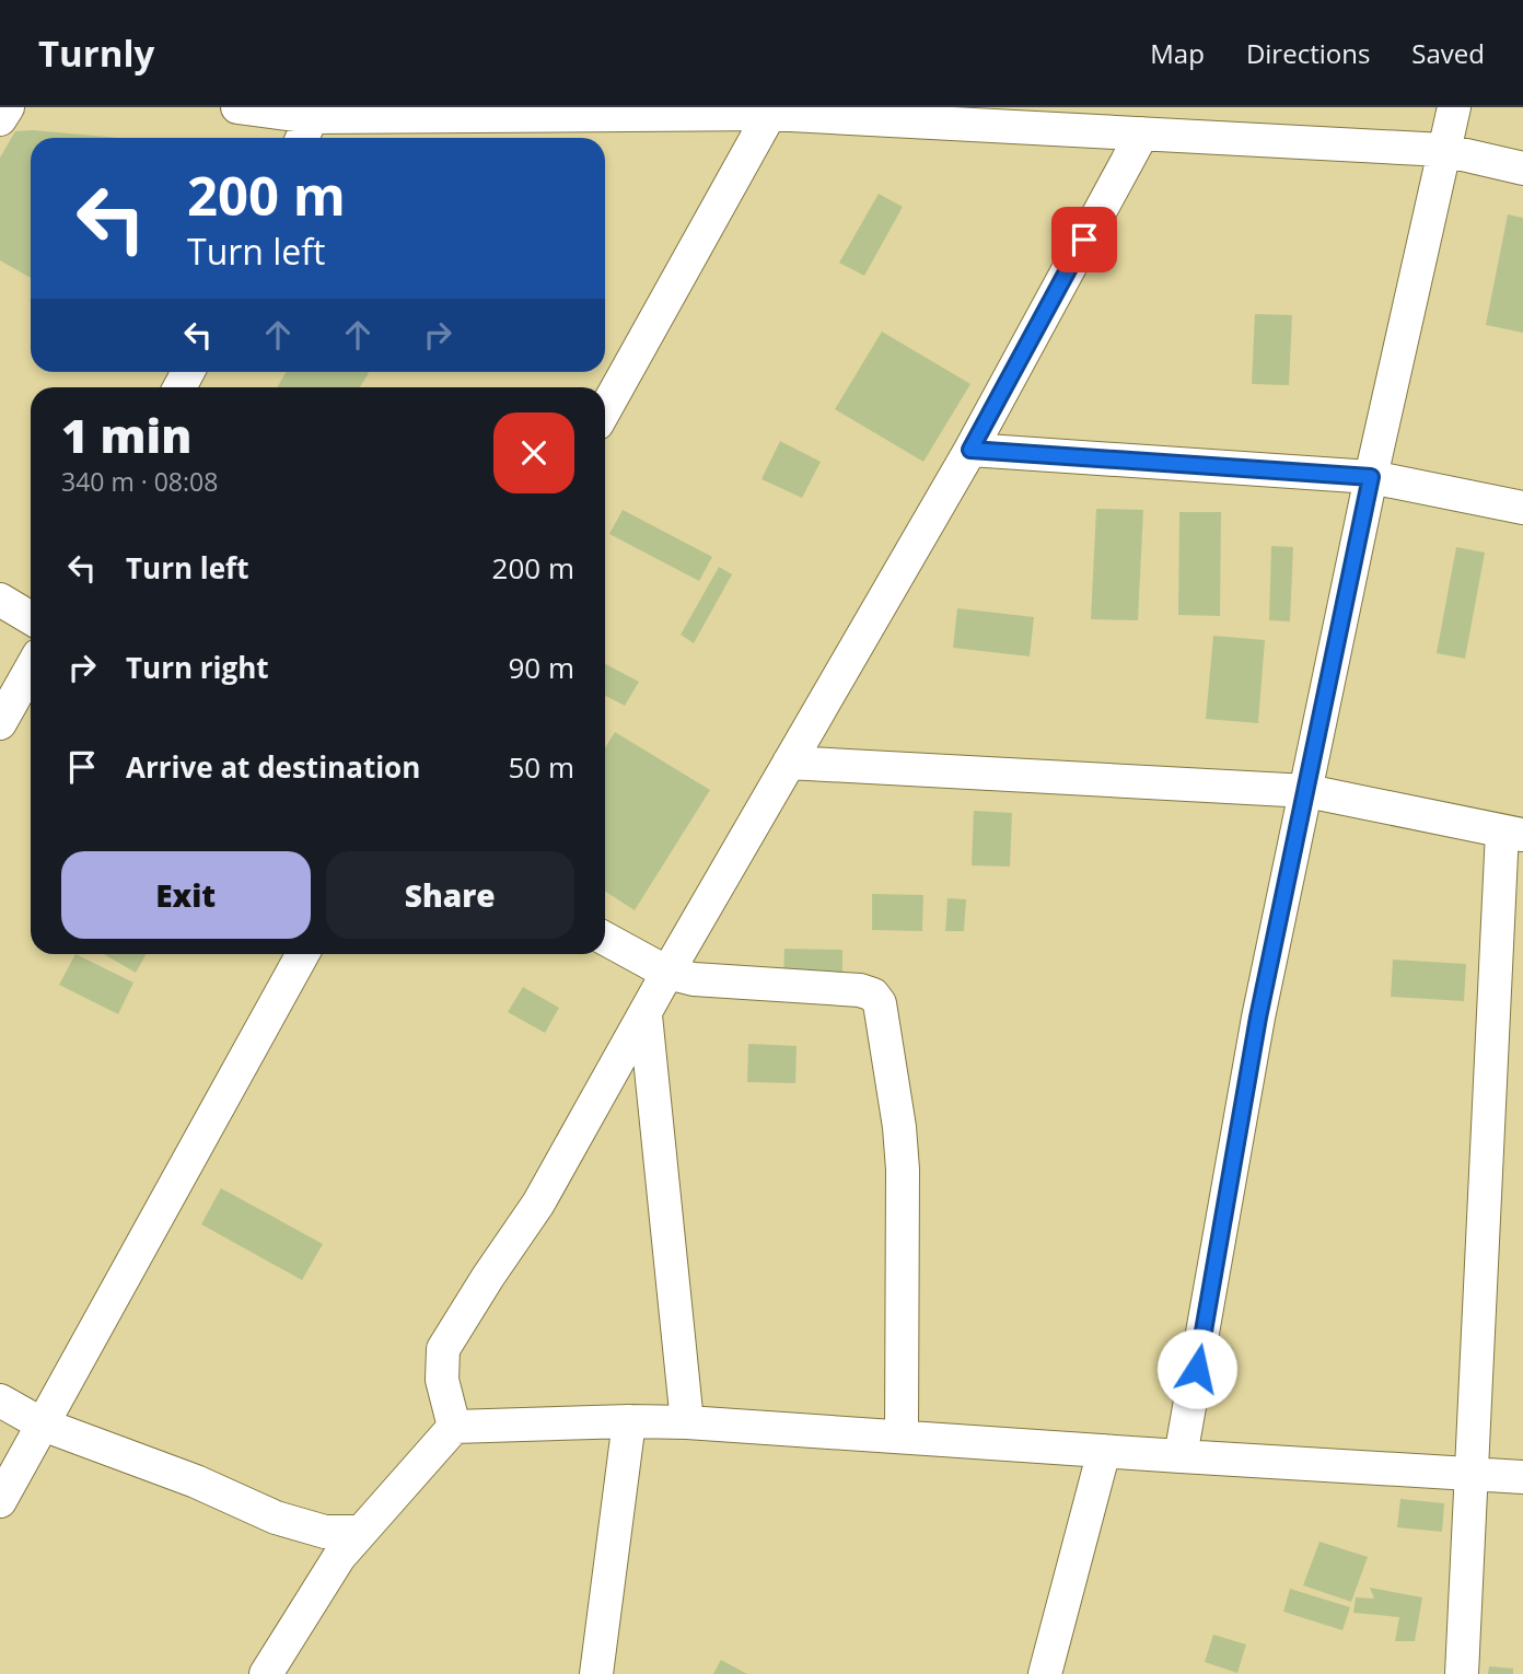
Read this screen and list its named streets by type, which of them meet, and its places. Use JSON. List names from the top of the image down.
{
  "page": {
    "header": "Turnly",
    "nav": ["Map", "Directions", "Saved"],
    "turn": ["200 m", "Turn left"],
    "heading": ["1 min", "340 m · 08:08"],
    "list": [
      {
        "name": "Turn left",
        "value": "200 m"
      },
      {
        "name": "Turn right",
        "value": "90 m"
      },
      {
        "name": "Arrive at destination",
        "value": "50 m"
      }
    ],
    "buttons": ["Exit", "Share"]
  }
}
